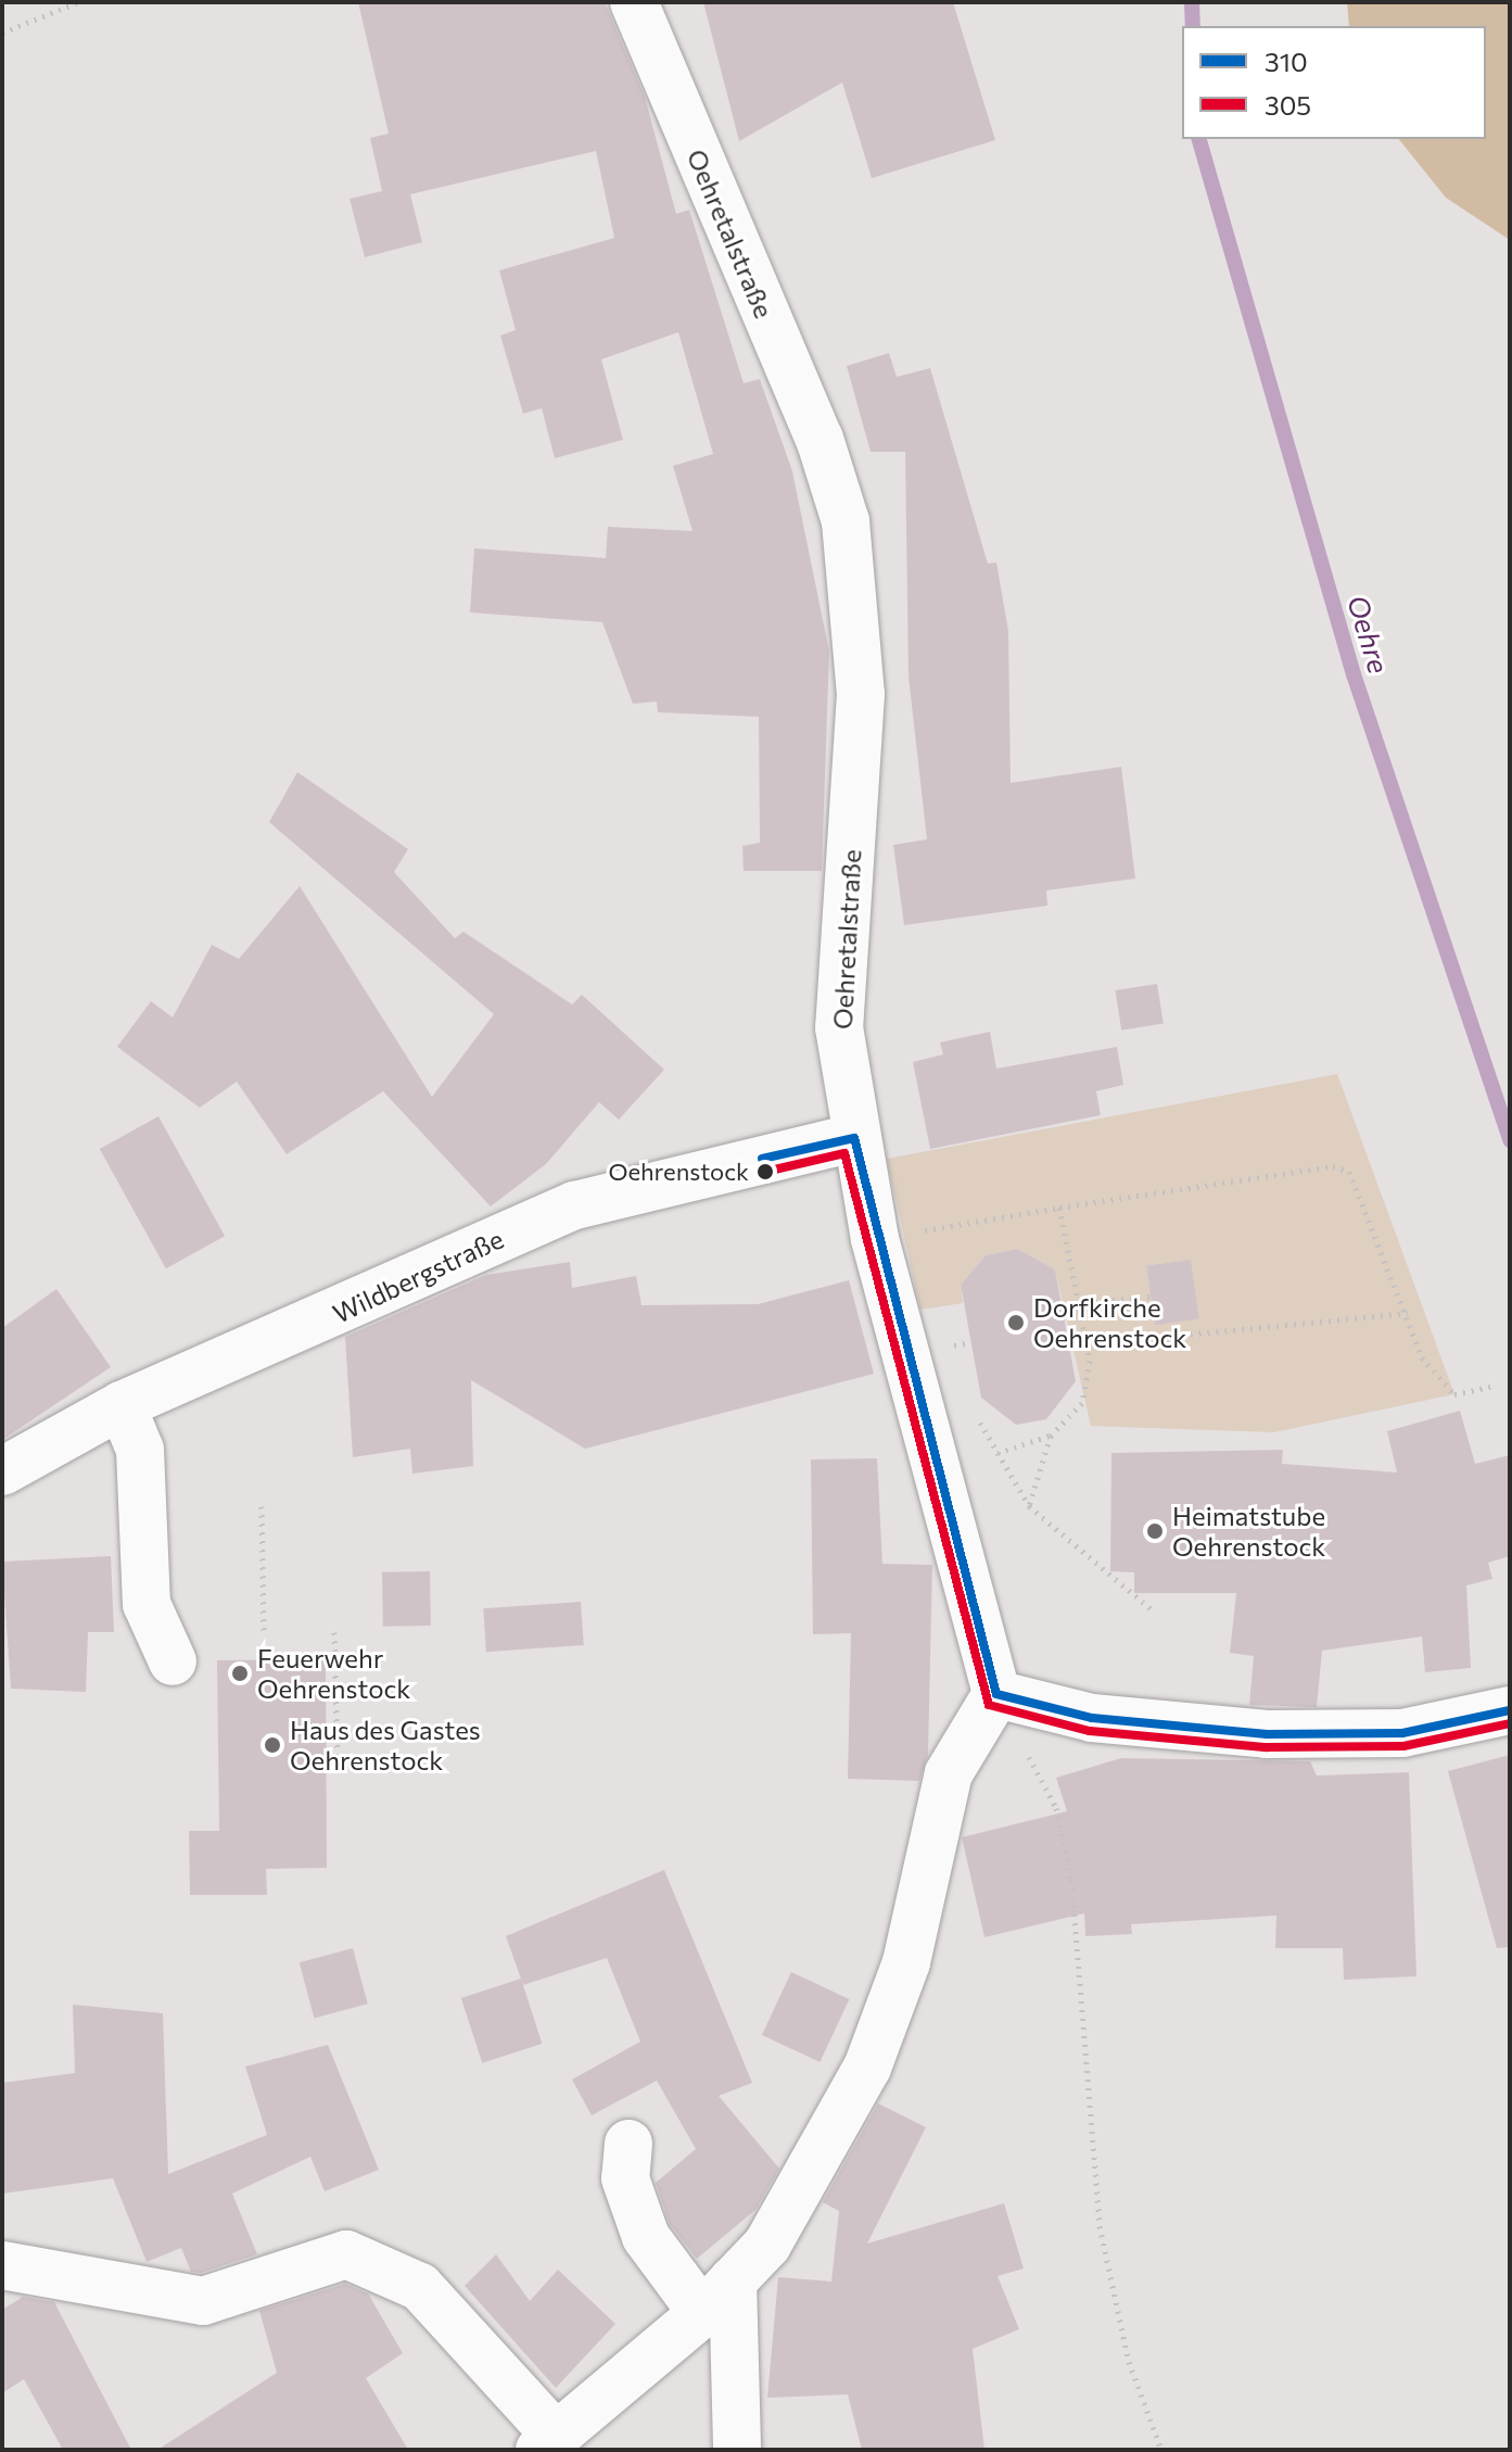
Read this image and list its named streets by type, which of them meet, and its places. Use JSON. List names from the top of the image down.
{
  "streets": {
    "street": ["Oehretalstraße", "Wildbergstraße"]
  },
  "crossings": [
    ["Oehretalstraße", "Wildbergstraße"]
  ],
  "water": ["Oehre"],
  "places": [
    "Oehrenstock",
    "Dorfkirche Oehrenstock",
    "Heimatstube Oehrenstock",
    "Feuerwehr Oehrenstock",
    "Haus des Gastes Oehrenstock"
  ],
  "lines": ["transit line 310", "transit line 305"],
  "legend": ["310", "305"]
}
